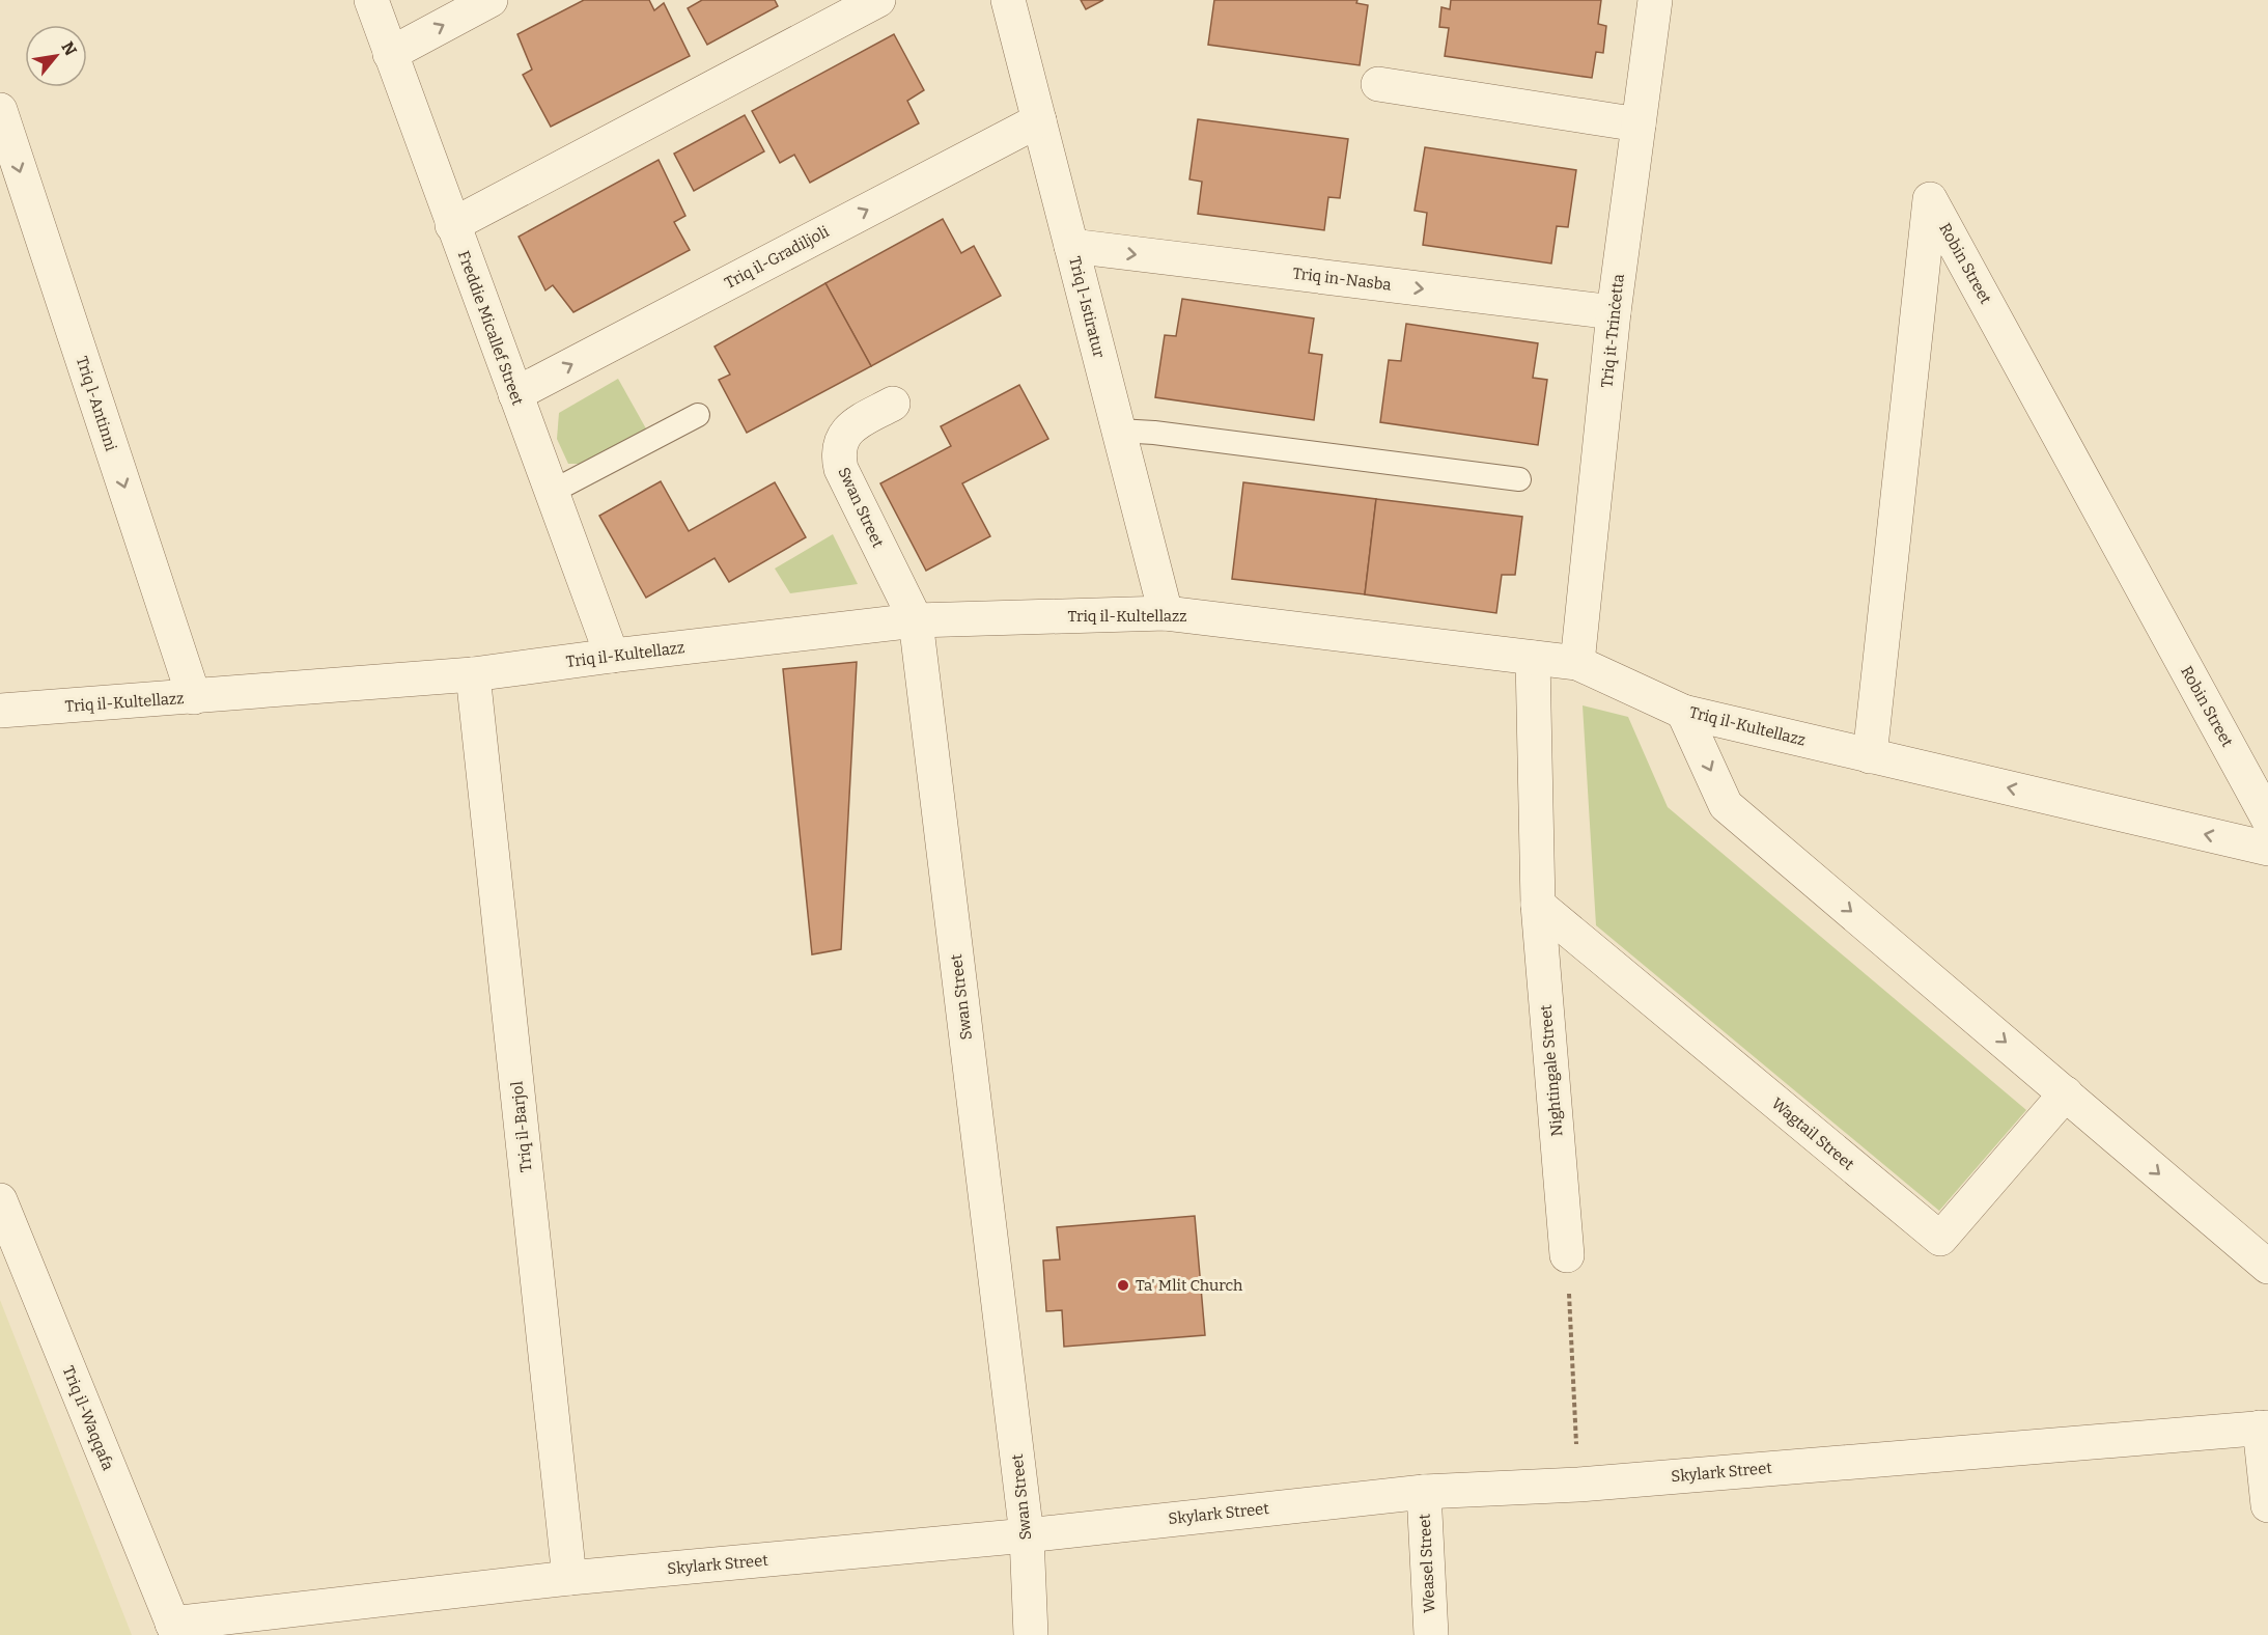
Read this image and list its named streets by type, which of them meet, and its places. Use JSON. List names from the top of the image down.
{
  "streets": {
    "street": [
      "Triq il-Gradiljoli",
      "Robin Street",
      "Triq in-Nasba",
      "Triq l-Istiratur",
      "Freddie Micallef Street",
      "Triq it-Trinċetta",
      "Triq l-Antinni",
      "Swan Street",
      "Triq il-Kultellazz",
      "Nightingale Street",
      "Triq il-Barjol",
      "Wagtail Street",
      "Triq il-Waqqafa",
      "Skylark Street",
      "Weasel Street"
    ]
  },
  "crossings": [
    ["Triq il-Gradiljoli", "Triq l-Istiratur"],
    ["Triq il-Gradiljoli", "Freddie Micallef Street"],
    ["Robin Street", "Triq il-Kultellazz"],
    ["Triq in-Nasba", "Triq l-Istiratur"],
    ["Triq in-Nasba", "Triq it-Trinċetta"],
    ["Triq l-Istiratur", "Triq il-Kultellazz"],
    ["Freddie Micallef Street", "Triq il-Kultellazz"],
    ["Triq it-Trinċetta", "Triq il-Kultellazz"],
    ["Triq l-Antinni", "Triq il-Kultellazz"],
    ["Swan Street", "Triq il-Kultellazz"],
    ["Swan Street", "Skylark Street"],
    ["Triq il-Kultellazz", "Nightingale Street"],
    ["Triq il-Kultellazz", "Triq il-Barjol"],
    ["Nightingale Street", "Wagtail Street"],
    ["Triq il-Barjol", "Skylark Street"],
    ["Triq il-Waqqafa", "Skylark Street"],
    ["Skylark Street", "Weasel Street"]
  ],
  "one_way": ["Triq l-Antinni"],
  "places": ["Ta' Mlit Church"],
  "north": "top right"
}
